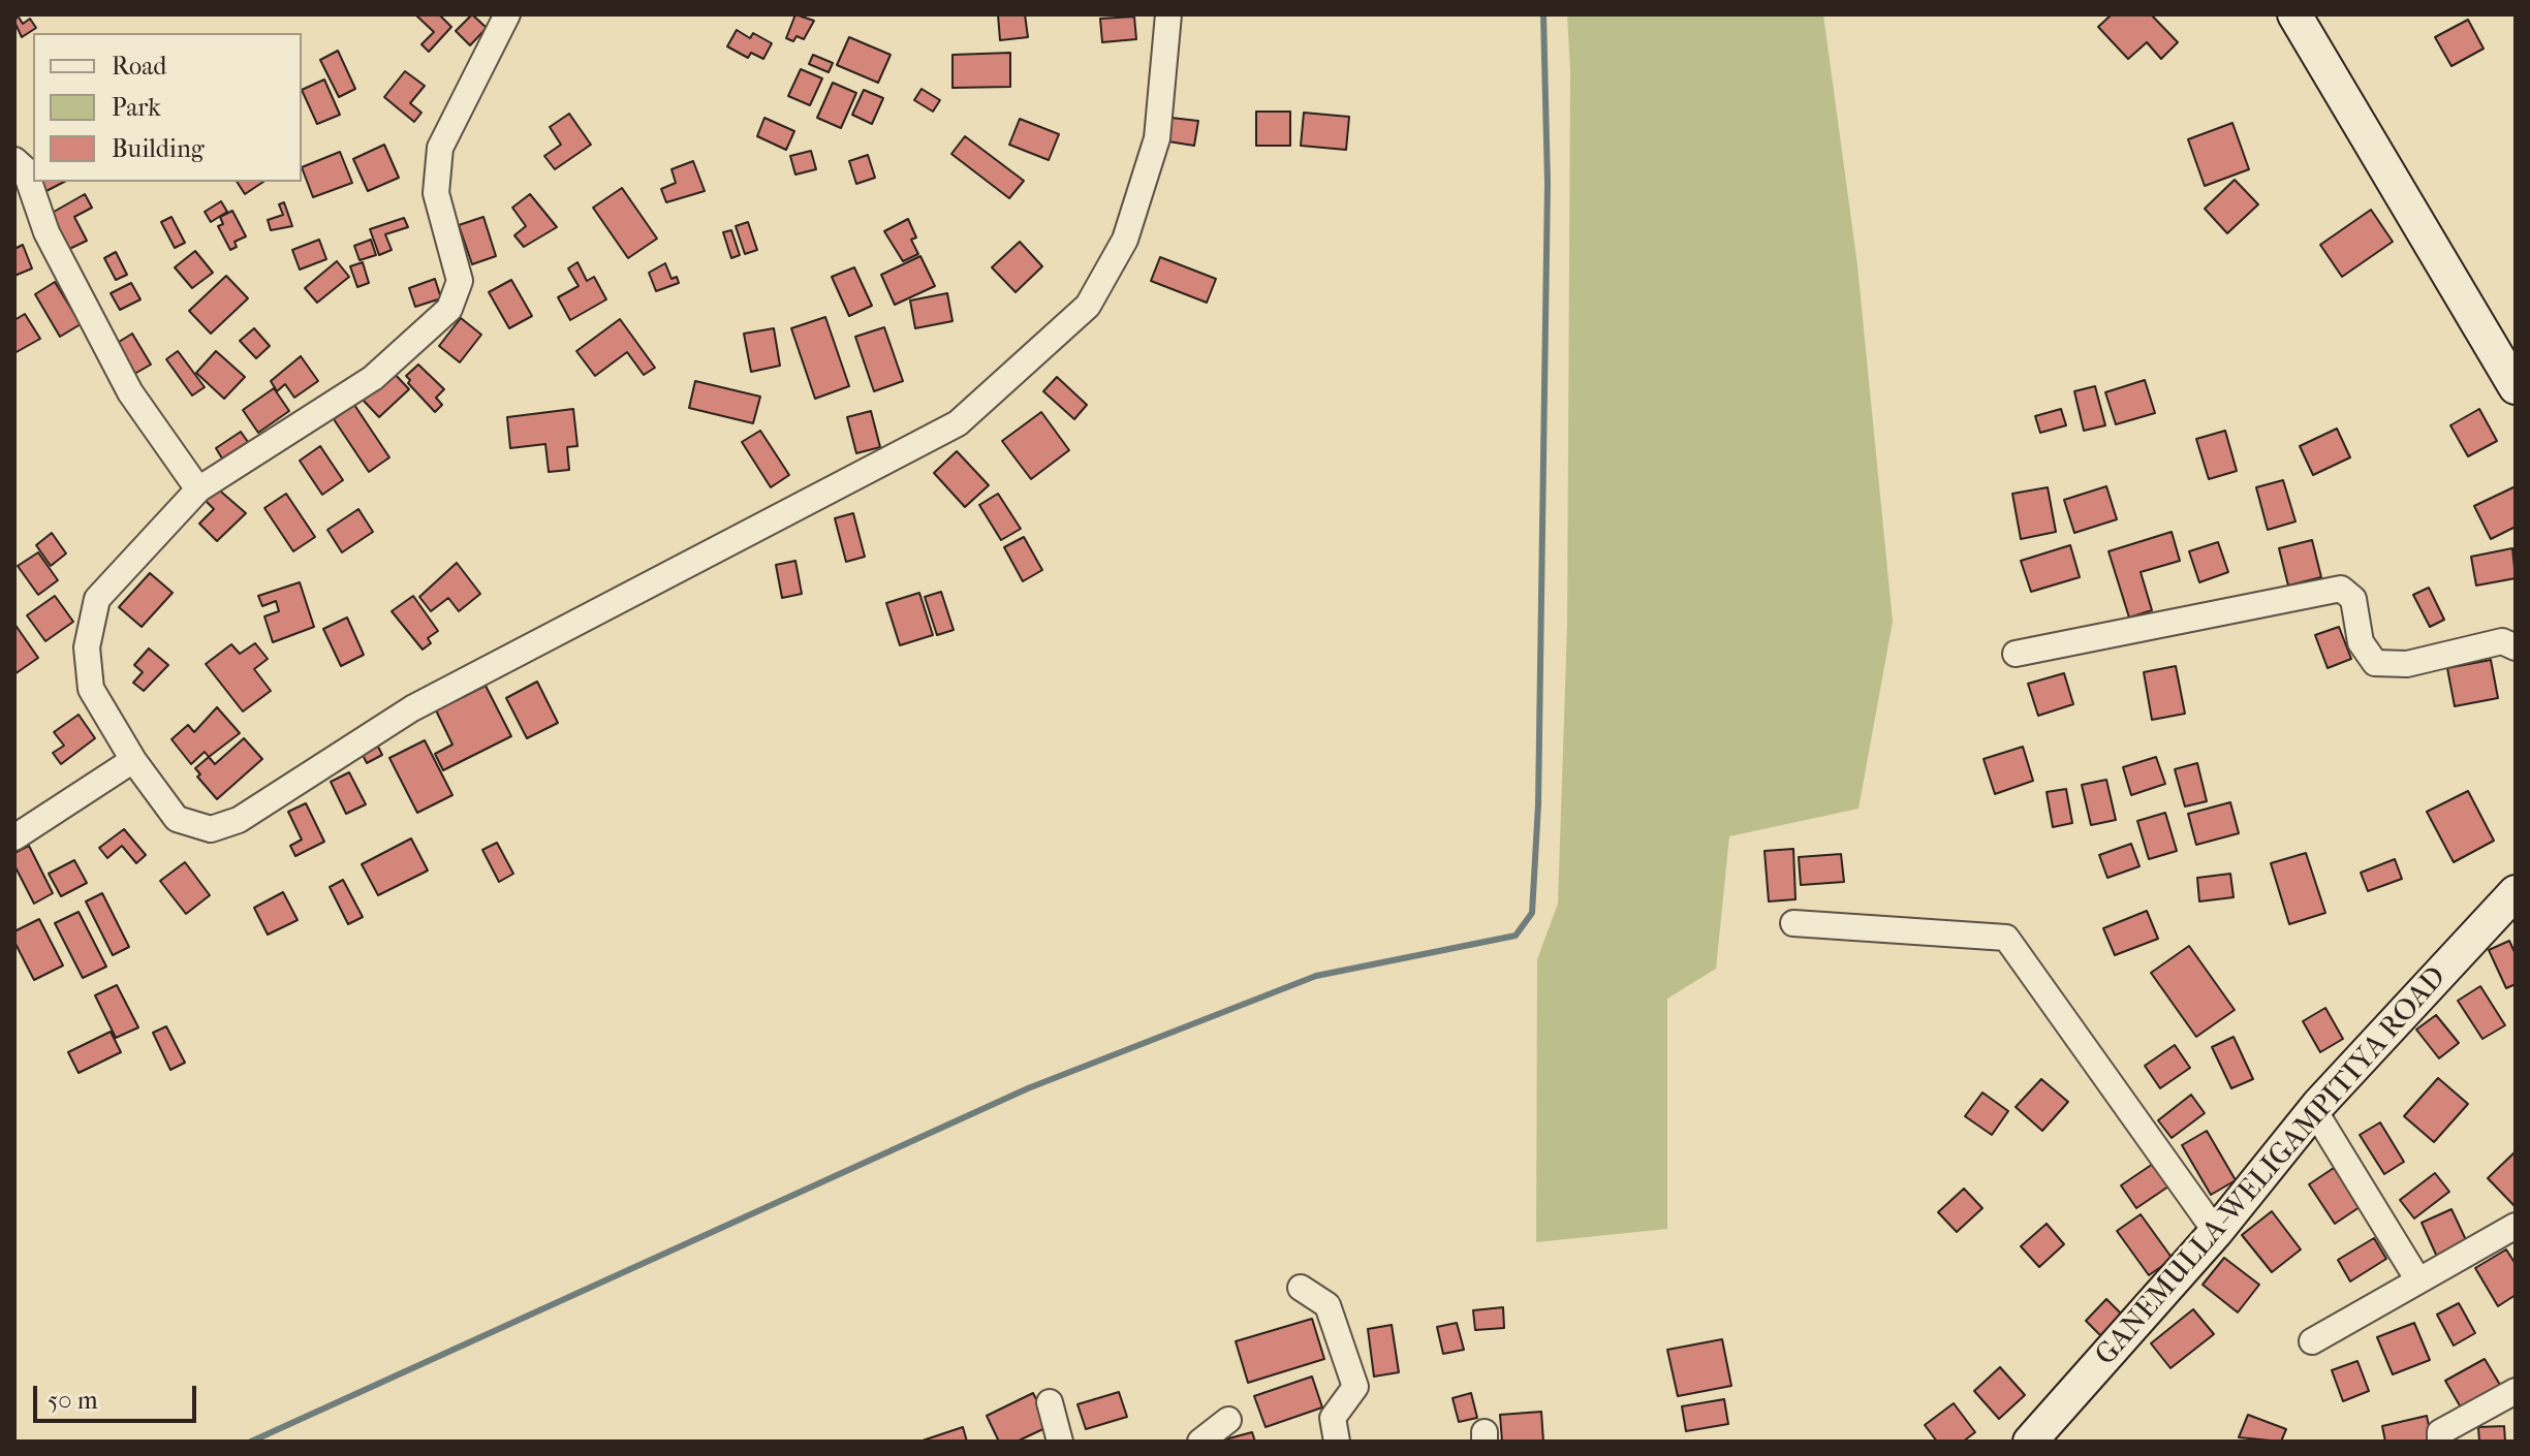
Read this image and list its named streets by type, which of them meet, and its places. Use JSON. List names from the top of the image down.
{
  "streets": {
    "street": ["GANEMULLA-WELIGAMPITIYA ROAD"]
  },
  "legend": ["Road", "Park", "Building"],
  "scale_bar": "50 m"
}
